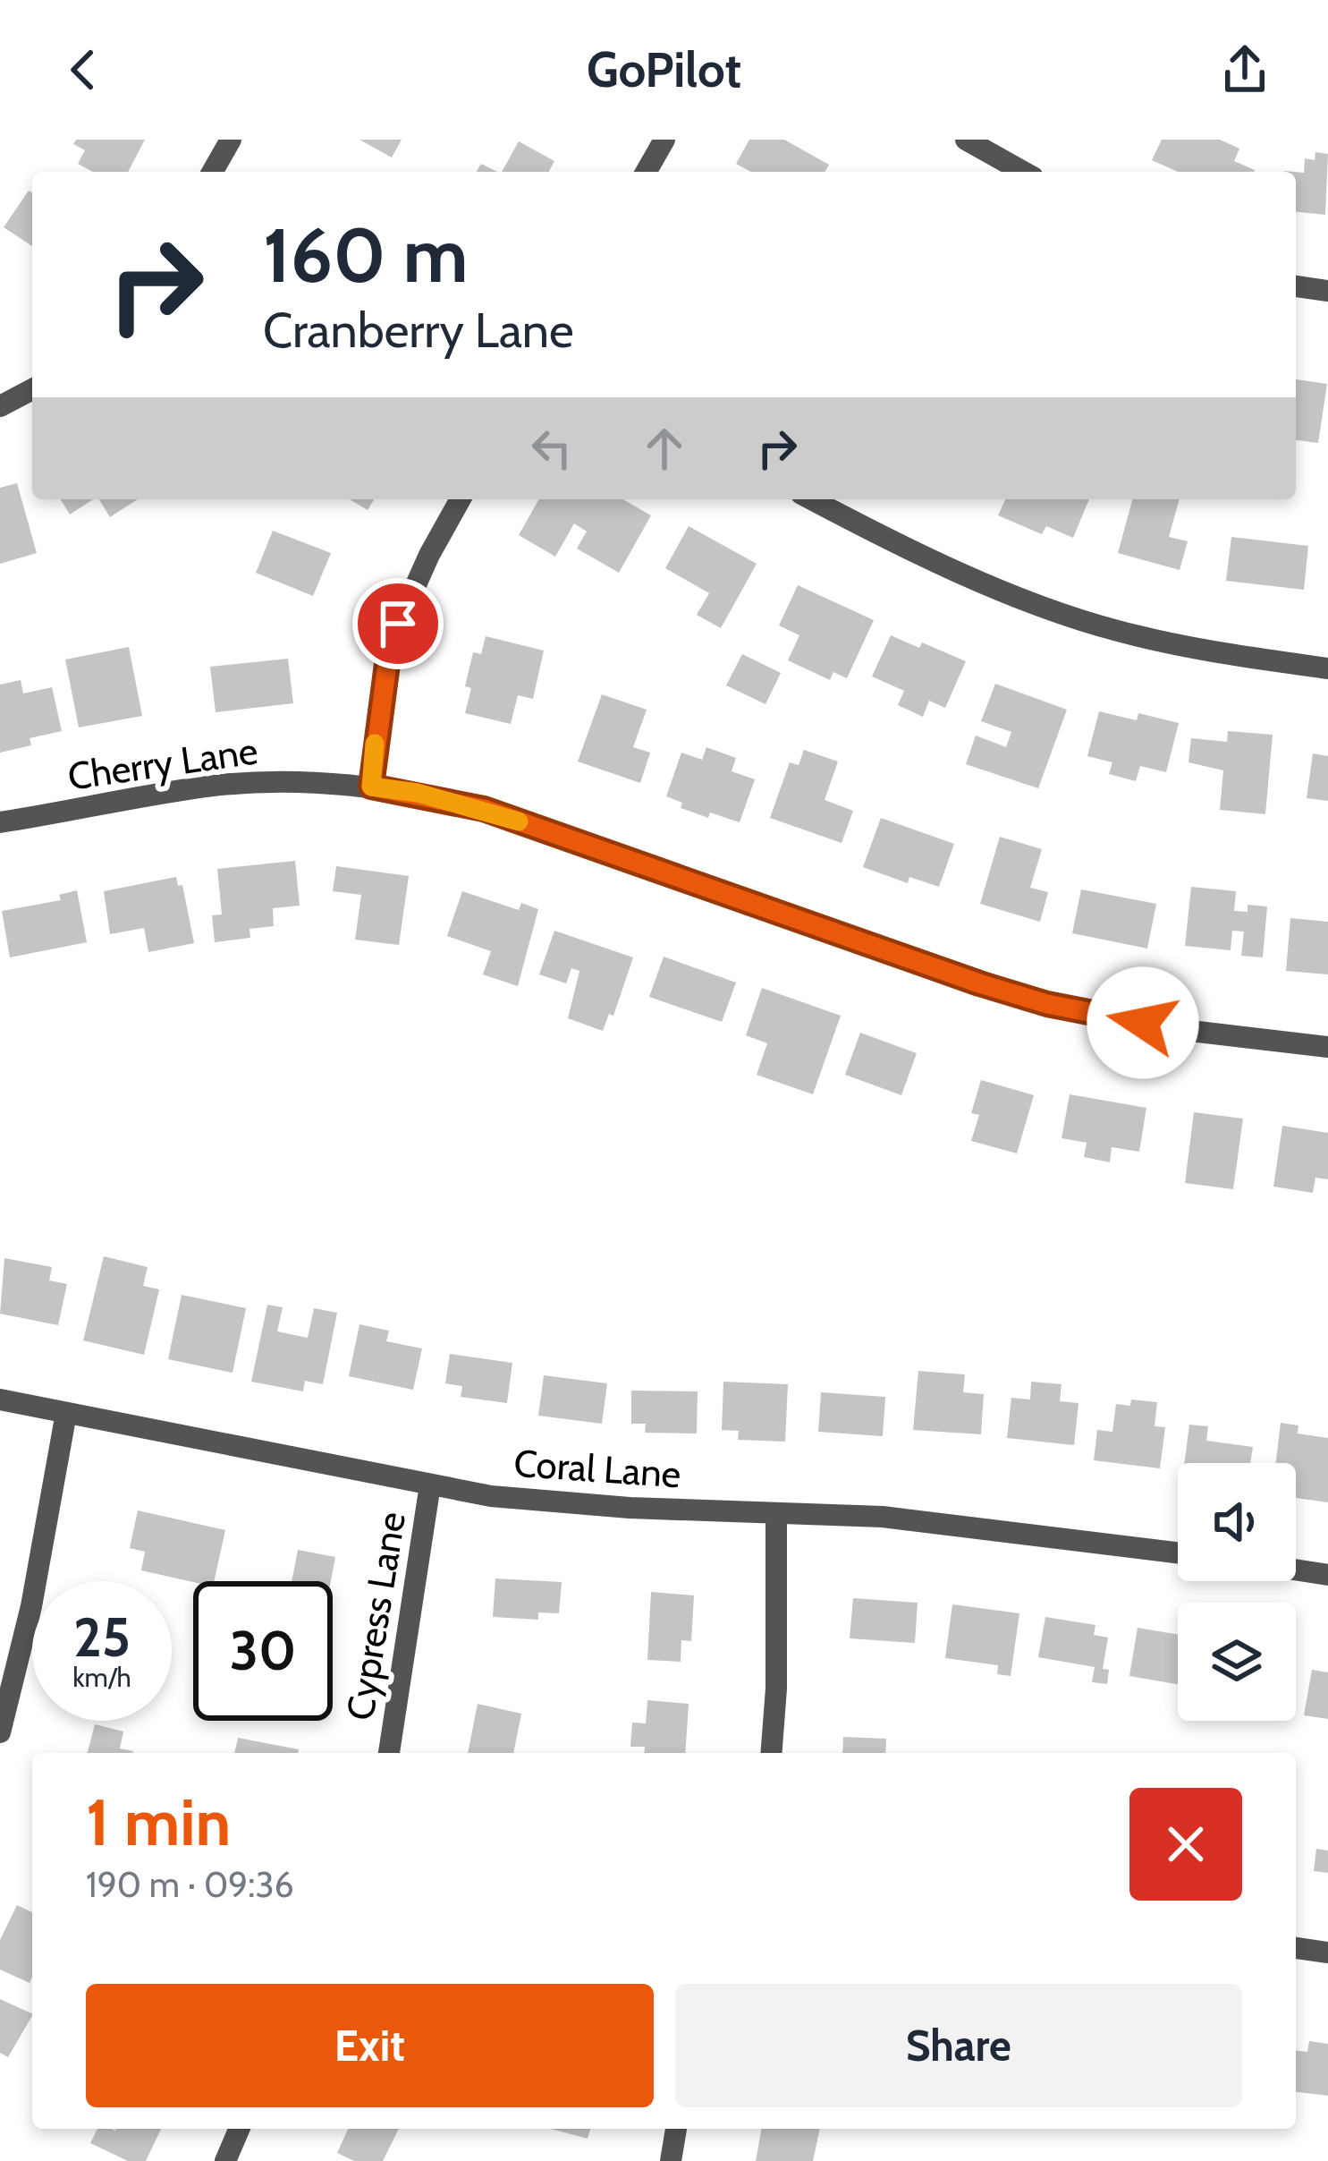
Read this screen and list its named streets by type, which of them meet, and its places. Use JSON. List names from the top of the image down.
{
  "streets": {
    "street": ["Cherry Lane", "Coral Lane", "Cypress Lane"]
  },
  "crossings": [
    ["Coral Lane", "Cypress Lane"]
  ],
  "page": {
    "header": "GoPilot",
    "turn": ["160 m", "Cranberry Lane"],
    "speed": "25 km/h",
    "limit": "30",
    "heading": ["1 min", "190 m · 09:36"],
    "buttons": ["Exit", "Share"]
  }
}
